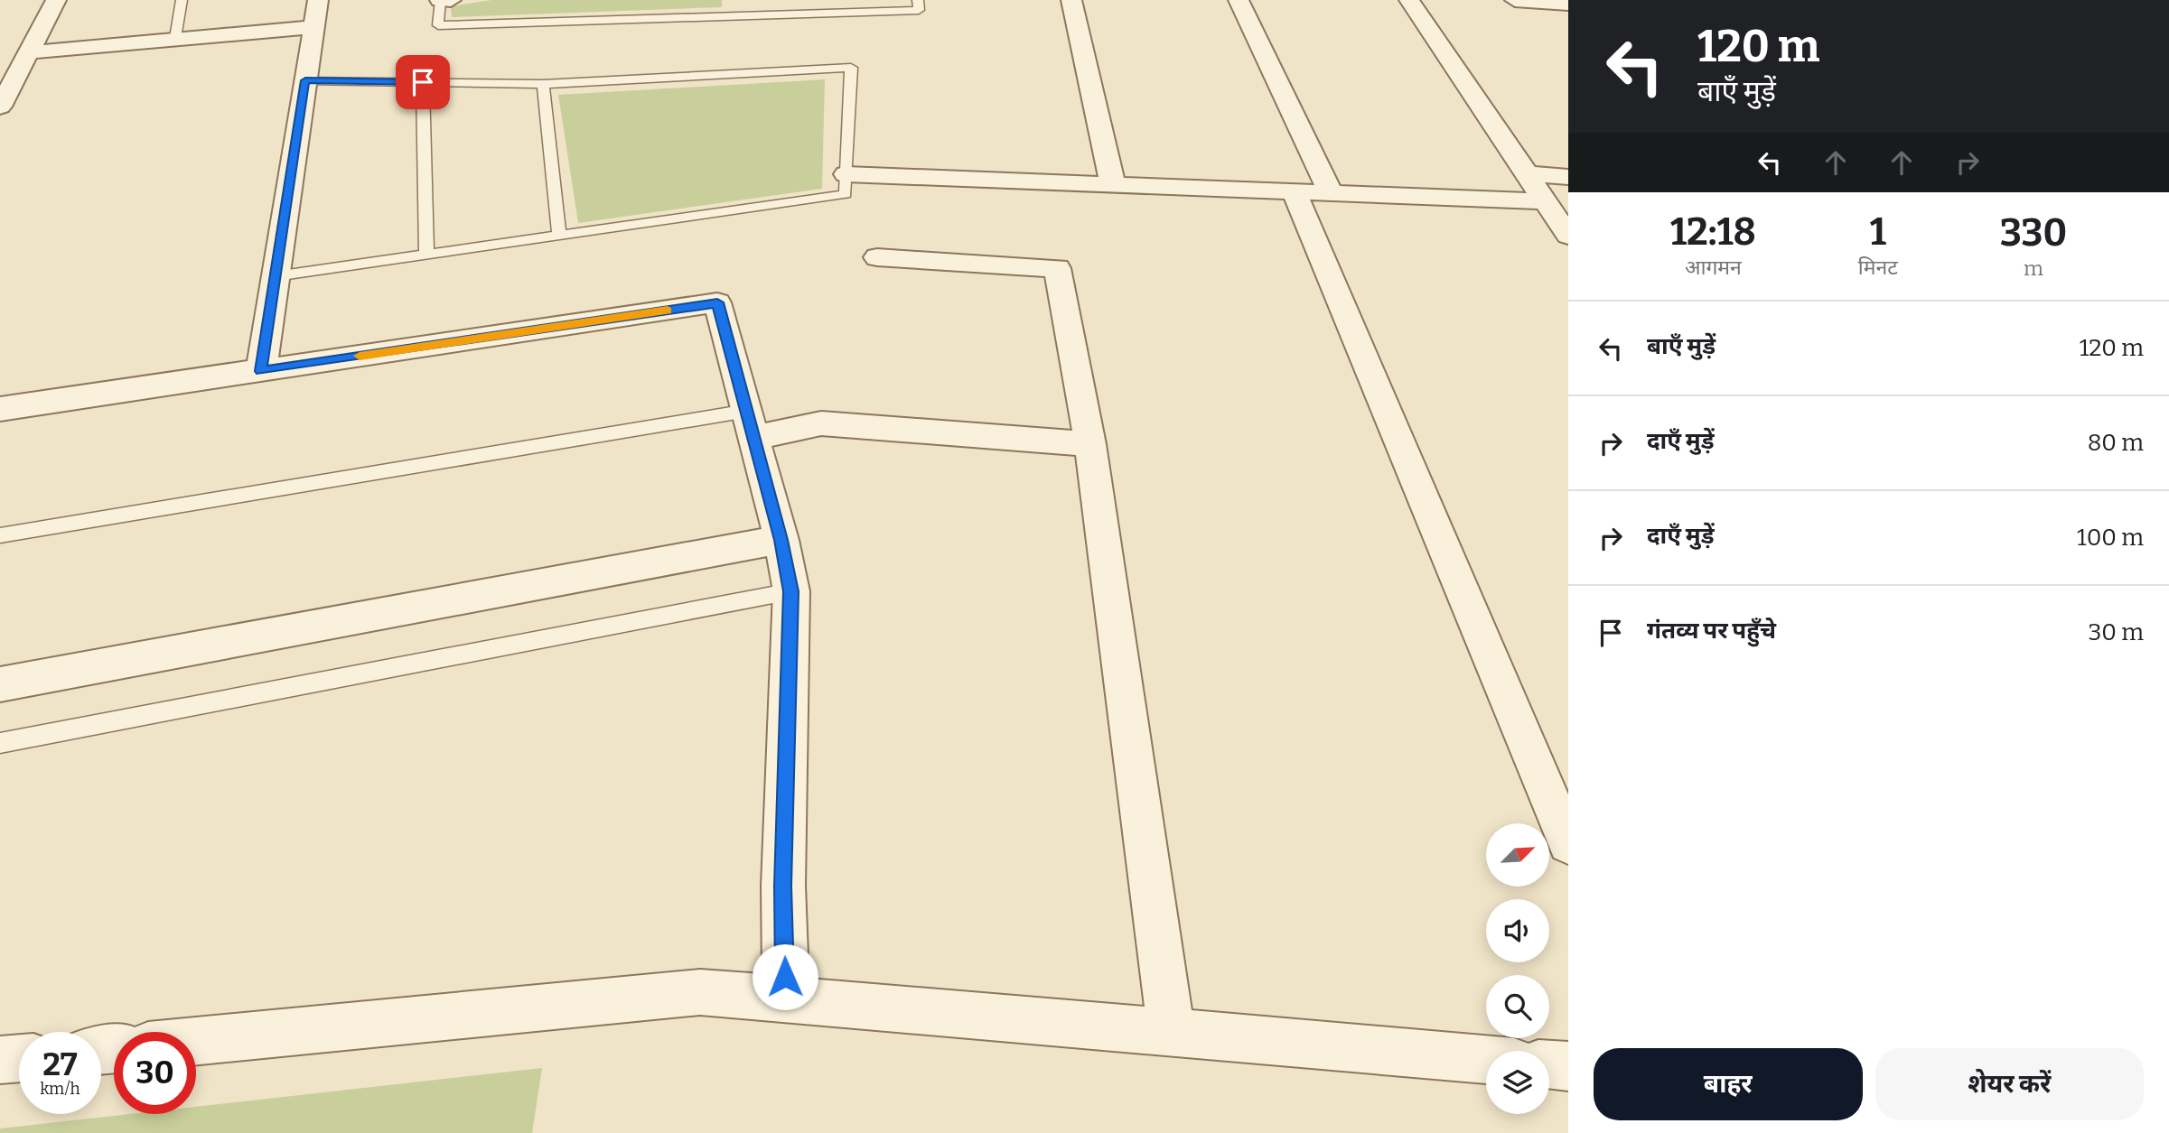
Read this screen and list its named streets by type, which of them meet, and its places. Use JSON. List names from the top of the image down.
{
  "north": "top right",
  "page": {
    "turn": ["120 m", "बाएँ मुड़ें"],
    "eta": [
      "12:18",
      "आगमन",
      "1",
      "मिनट",
      "330",
      "m"
    ],
    "list": [
      {
        "name": "बाएँ मुड़ें",
        "value": "120 m"
      },
      {
        "name": "दाएँ मुड़ें",
        "value": "80 m"
      },
      {
        "name": "दाएँ मुड़ें",
        "value": "100 m"
      },
      {
        "name": "गंतव्य पर पहुँचे",
        "value": "30 m"
      }
    ],
    "speed": "27 km/h",
    "limit": "30",
    "buttons": ["बाहर", "शेयर करें"]
  }
}
